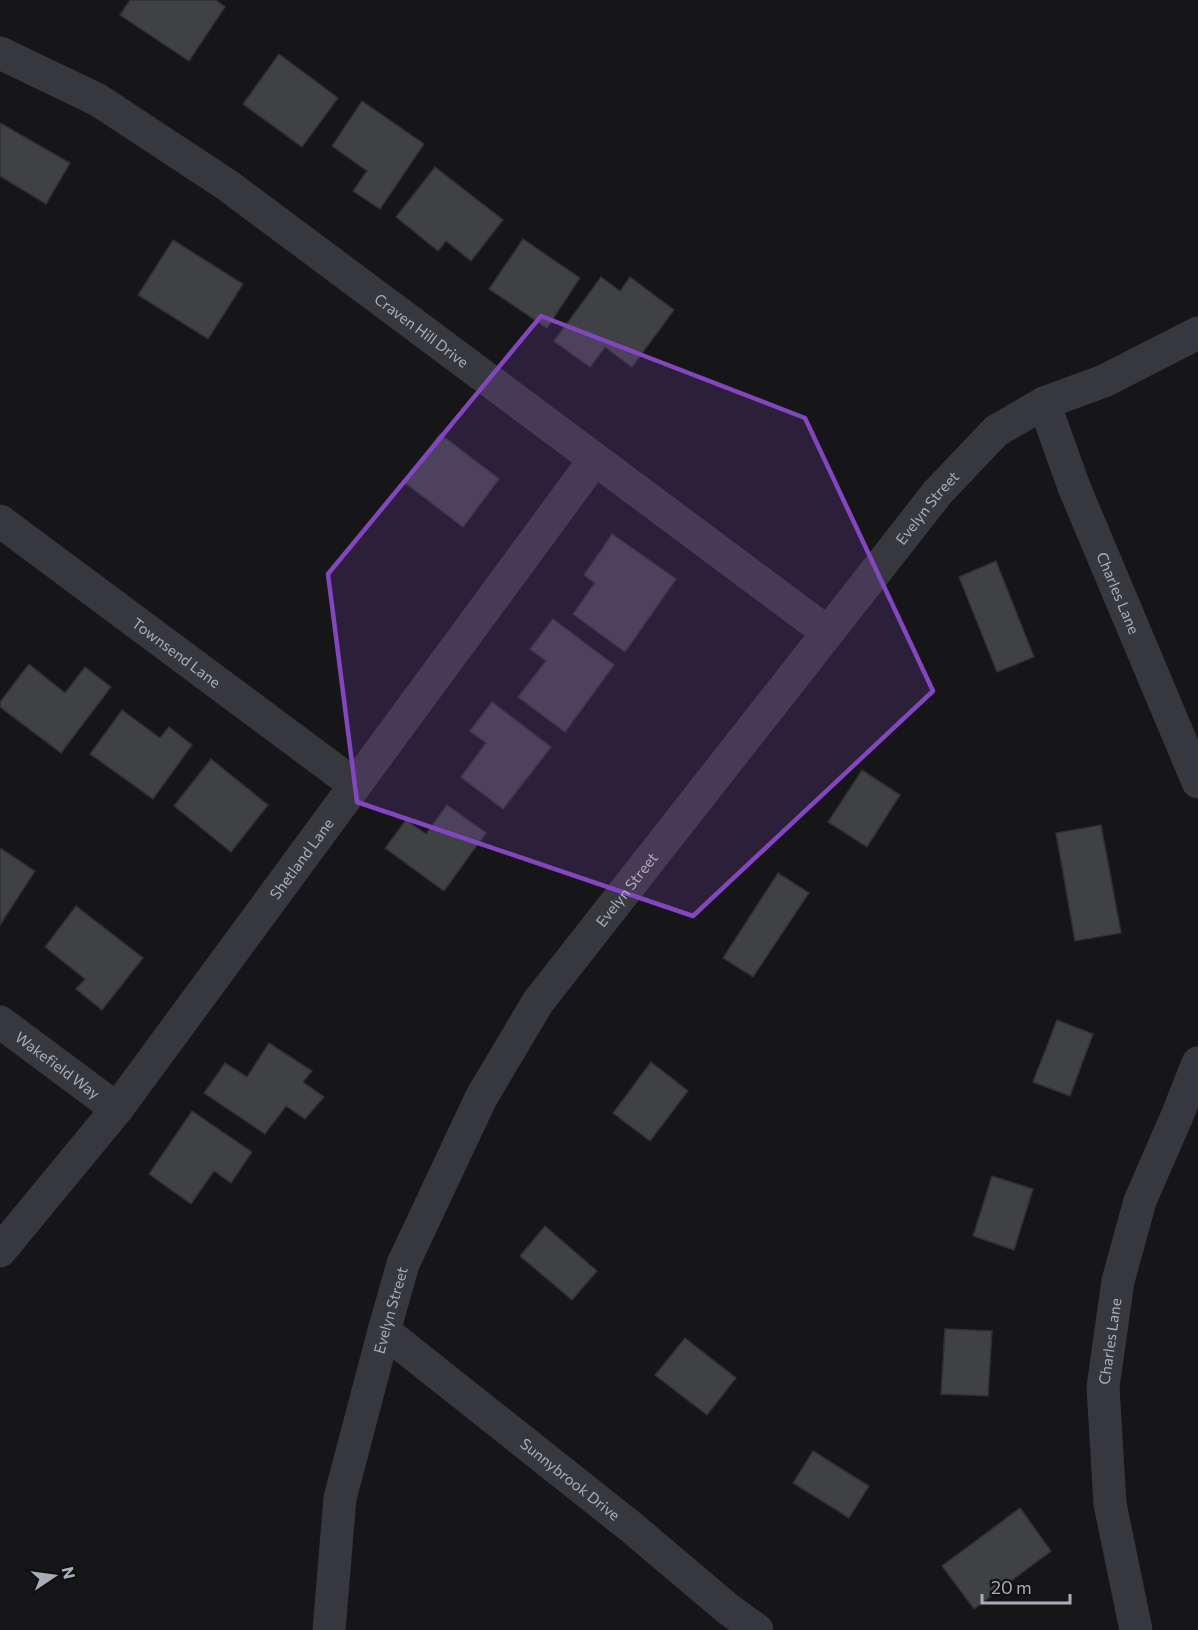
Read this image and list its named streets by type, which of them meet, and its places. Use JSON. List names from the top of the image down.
{
  "streets": {
    "street": [
      "Craven Hill Drive",
      "Evelyn Street",
      "Charles Lane",
      "Townsend Lane",
      "Shetland Lane",
      "Wakefield Way",
      "Sunnybrook Drive"
    ]
  },
  "crossings": [
    ["Craven Hill Drive", "Evelyn Street"],
    ["Craven Hill Drive", "Shetland Lane"],
    ["Evelyn Street", "Charles Lane"],
    ["Evelyn Street", "Sunnybrook Drive"],
    ["Townsend Lane", "Shetland Lane"],
    ["Shetland Lane", "Wakefield Way"]
  ],
  "scale_bar": "20 m",
  "north": "right"
}
